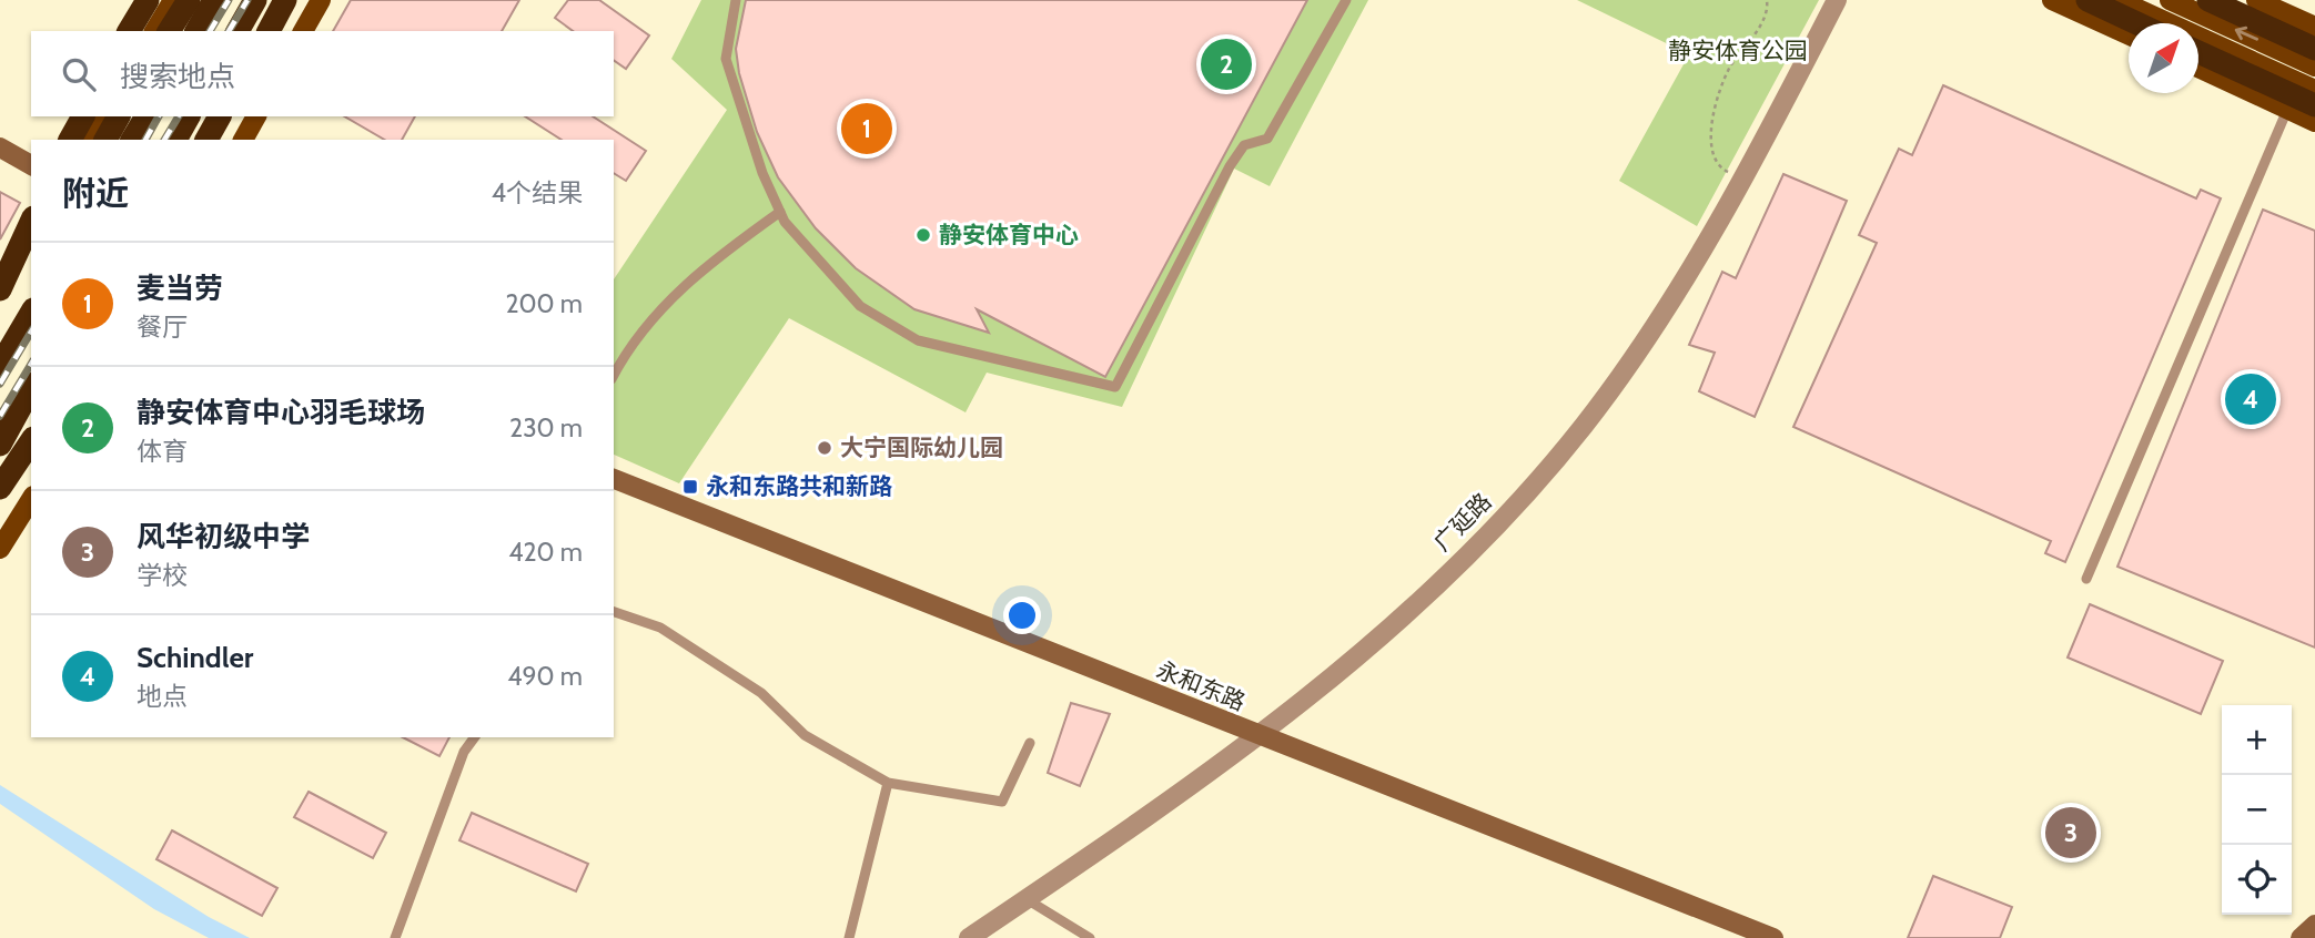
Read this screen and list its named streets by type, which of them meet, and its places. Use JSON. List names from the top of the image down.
{
  "streets": {
    "street": ["广延路", "永和东路"]
  },
  "crossings": [
    ["广延路", "永和东路"]
  ],
  "parks": ["静安体育公园"],
  "places": {
    "other": ["静安体育中心", "大宁国际幼儿园"],
    "transit": ["永和东路共和新路"]
  },
  "north": "top right",
  "page": {
    "search": "搜索地点",
    "pins": [
      "2",
      "1",
      "4",
      "3"
    ],
    "heading": ["附近", "4个结果"],
    "list": [
      {
        "mark": "1",
        "name": "麦当劳",
        "note": "餐厅",
        "value": "200 m"
      },
      {
        "mark": "2",
        "name": "静安体育中心羽毛球场",
        "note": "体育",
        "value": "230 m"
      },
      {
        "mark": "3",
        "name": "风华初级中学",
        "note": "学校",
        "value": "420 m"
      },
      {
        "mark": "4",
        "name": "Schindler",
        "note": "地点",
        "value": "490 m"
      }
    ],
    "map_buttons": ["+", "−"]
  }
}
